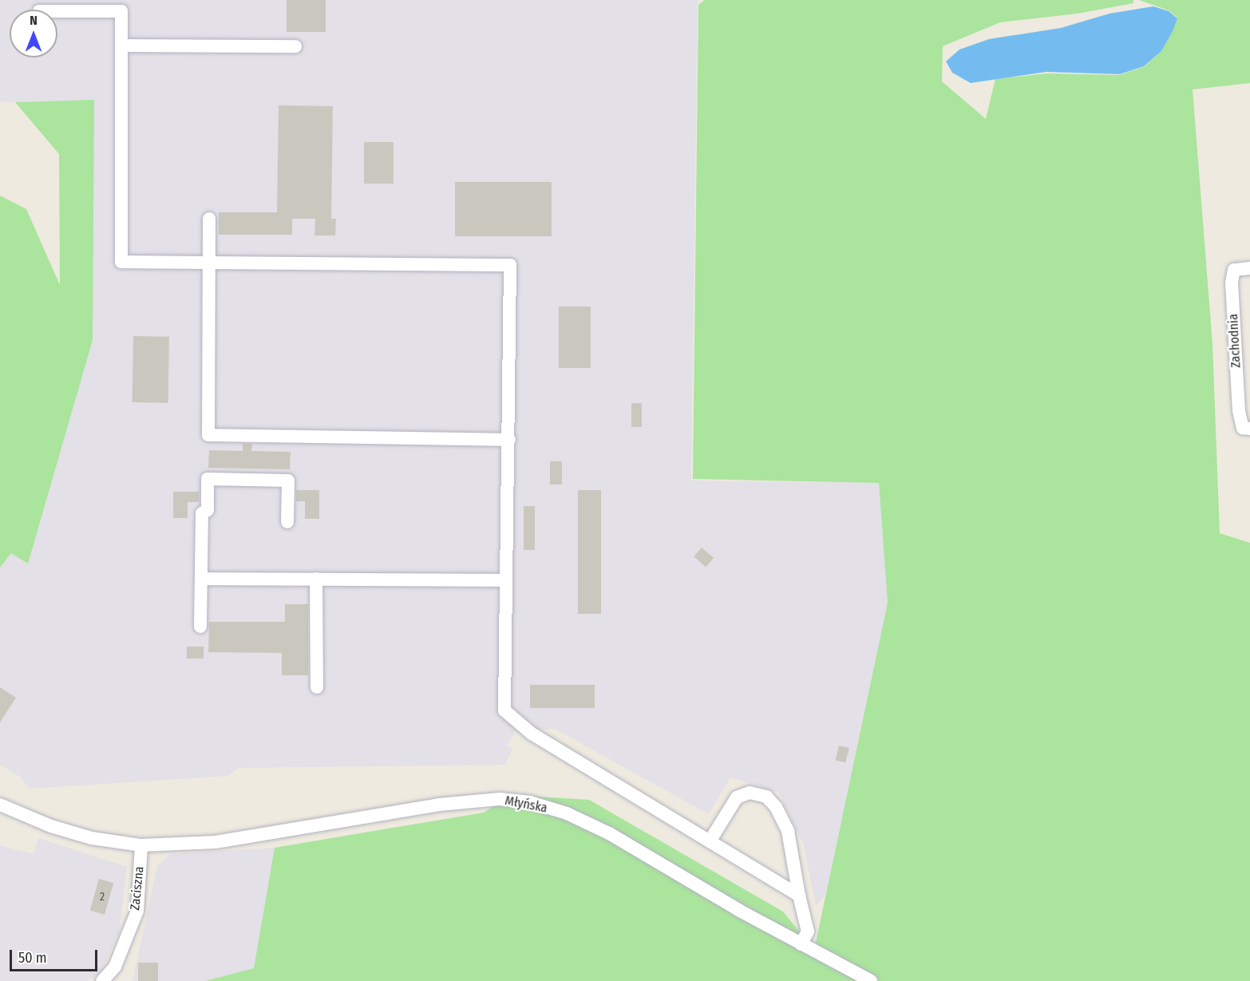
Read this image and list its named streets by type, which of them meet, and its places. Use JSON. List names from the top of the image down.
{
  "streets": {
    "street": ["Zachodnia", "Młyńska", "Zaciszna"]
  },
  "crossings": [
    ["Młyńska", "Zaciszna"]
  ],
  "house_numbers": ["2"],
  "scale_bar": "50 m",
  "north": "top"
}
